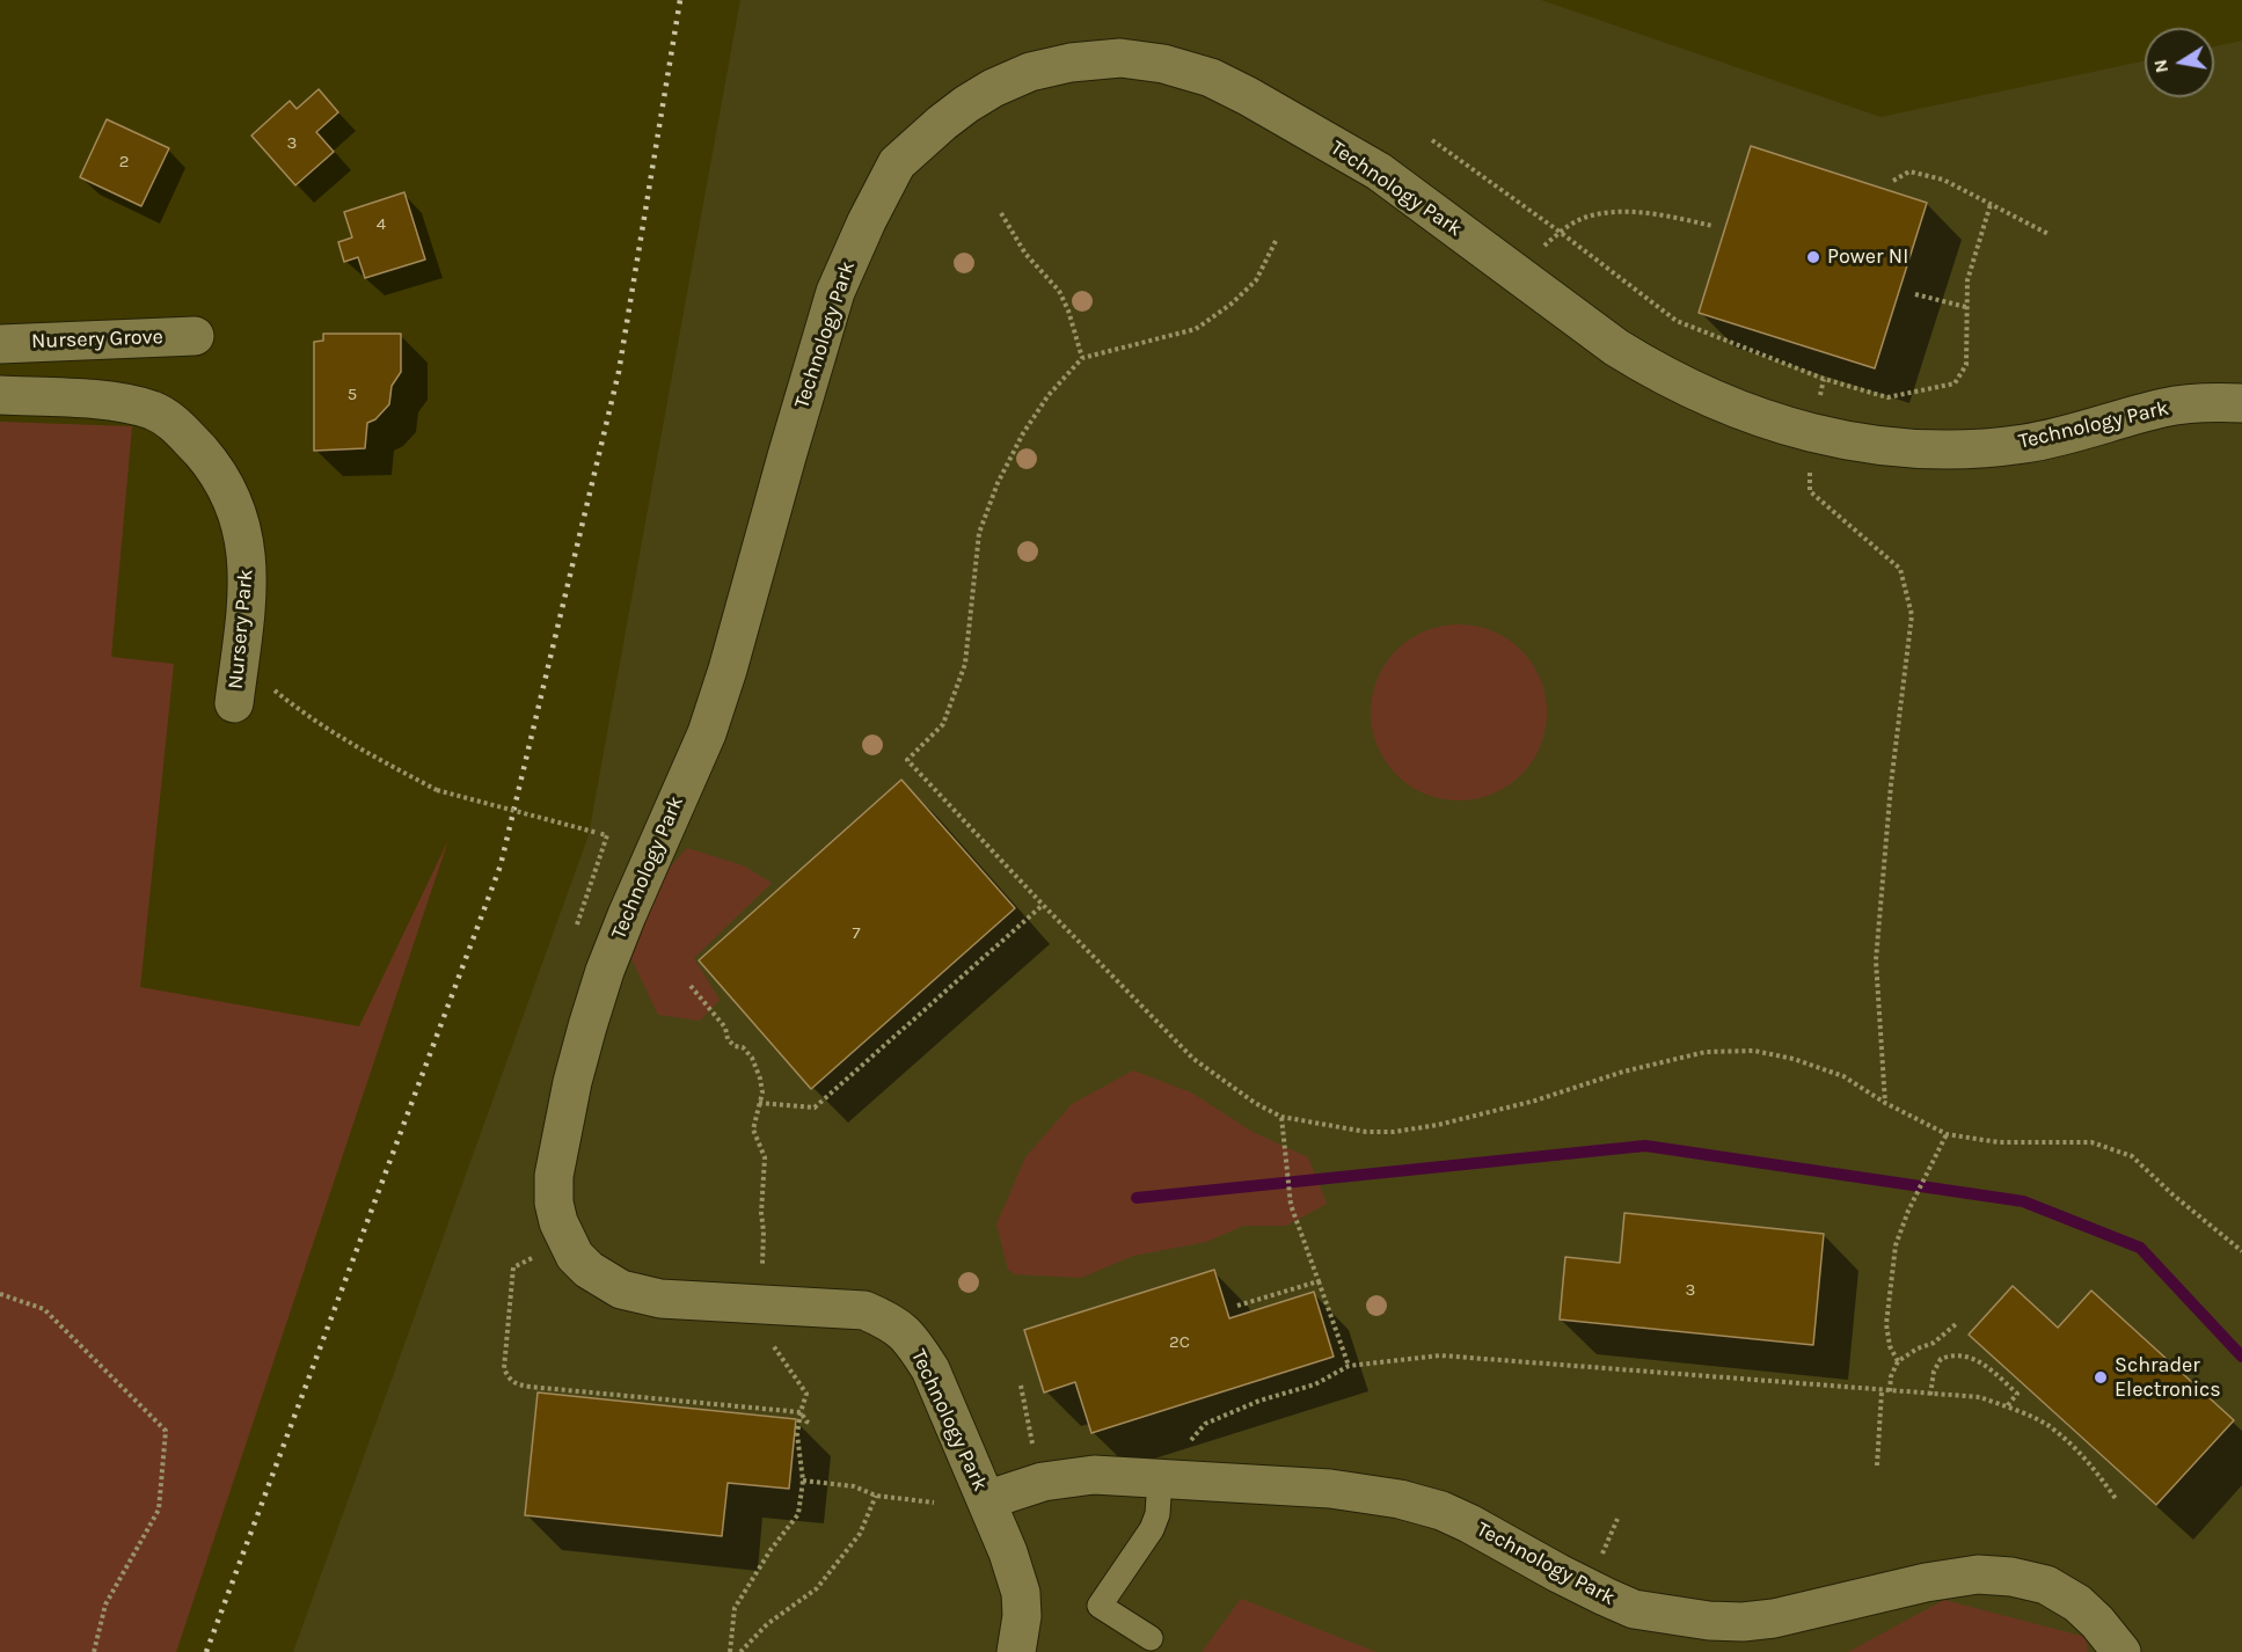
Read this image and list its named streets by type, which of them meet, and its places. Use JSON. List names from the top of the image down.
{
  "streets": {
    "street": ["Technology Park", "Nursery Grove", "Nursery Park"]
  },
  "places": ["Power NI", "Schrader Electronics"],
  "house_numbers": [
    "3",
    "2",
    "4",
    "5",
    "7",
    "3",
    "2C"
  ],
  "north": "left"
}
